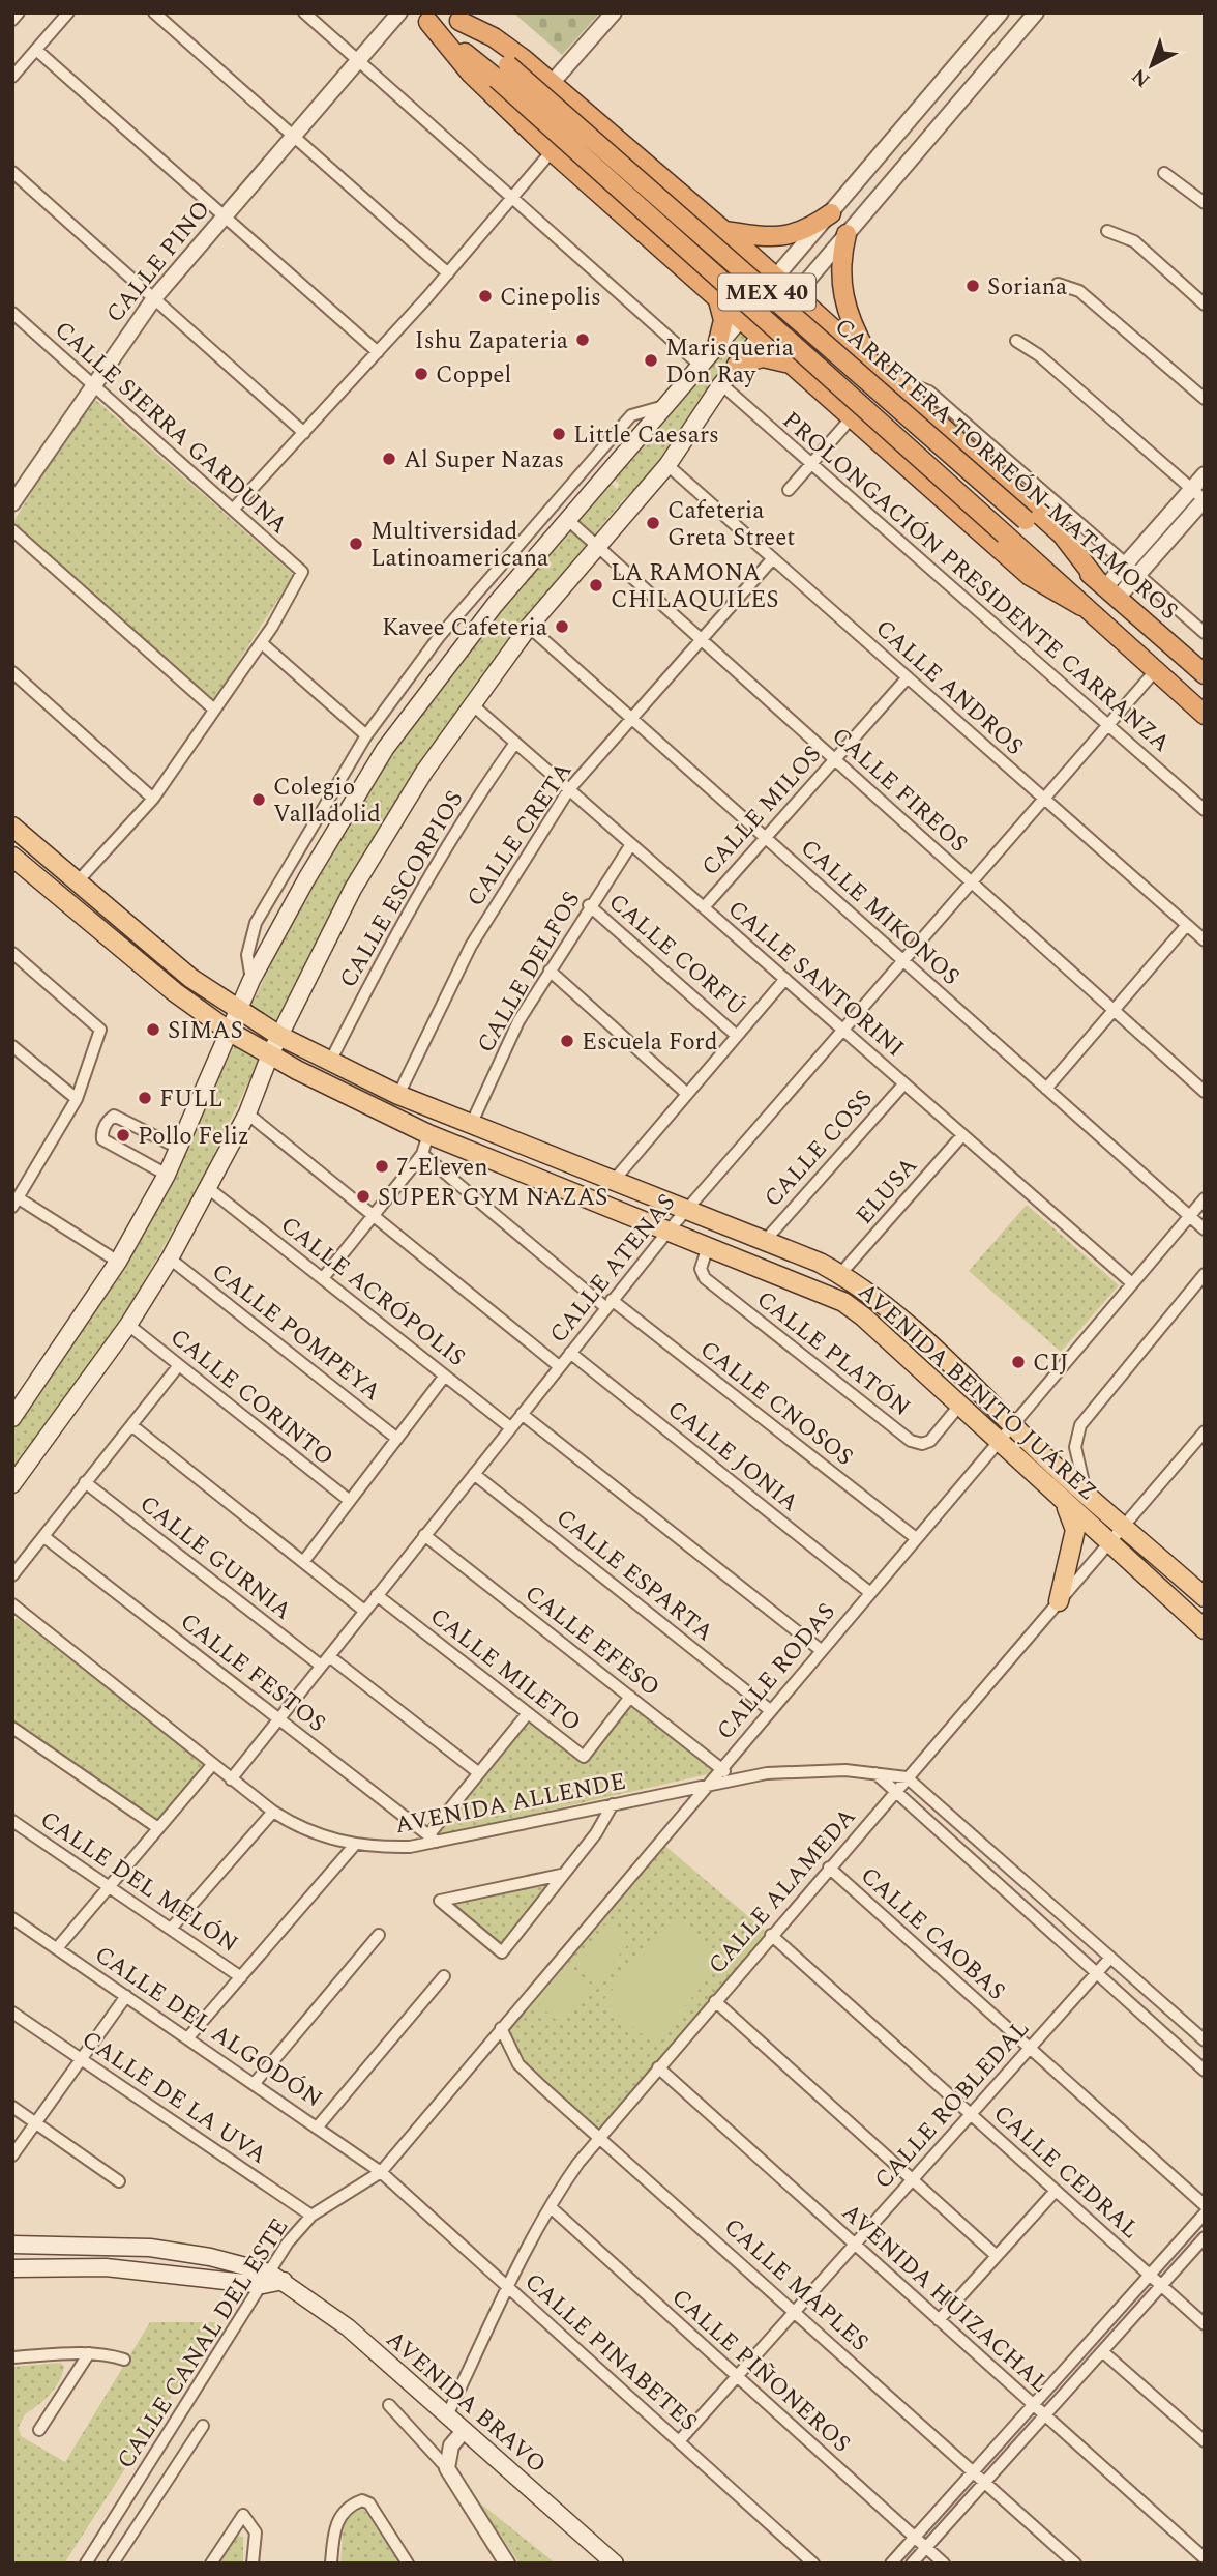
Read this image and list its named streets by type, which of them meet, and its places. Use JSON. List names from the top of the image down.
{
  "streets": {
    "highway": ["MEX 40", "CARRETERA TORREÓN-MATAMOROS"],
    "main road": ["AVENIDA BENITO JUÁREZ", "AVENIDA BRAVO"],
    "street": [
      "CALLE PINO",
      "CALLE SIERRA GARDUNA",
      "PROLONGACIÓN PRESIDENTE CARRANZA",
      "CALLE ANDROS",
      "CALLE FIREOS",
      "CALLE MILOS",
      "CALLE CRETA",
      "CALLE ESCORPIOS",
      "CALLE MIKONOS",
      "CALLE CORFÚ",
      "CALLE DELFOS",
      "CALLE SANTORINI",
      "CALLE COSS",
      "ELUSA",
      "CALLE ATENAS",
      "CALLE ACRÓPOLIS",
      "CALLE POMPEYA",
      "CALLE PLATÓN",
      "CALLE CORINTO",
      "CALLE CNOSOS",
      "CALLE JONIA",
      "CALLE GURNIA",
      "CALLE ESPARTA",
      "CALLE EFESO",
      "CALLE MILETO",
      "CALLE RODAS",
      "CALLE FESTOS",
      "AVENIDA ALLENDE",
      "CALLE DEL MELÓN",
      "CALLE ALAMEDA",
      "CALLE CAOBAS",
      "CALLE DEL ALGODÓN",
      "CALLE DE LA UVA",
      "CALLE ROBLEDAL",
      "CALLE CEDRAL",
      "CALLE MAPLES",
      "AVENIDA HUIZACHAL",
      "CALLE CANAL DEL ESTE",
      "CALLE PINABETES",
      "CALLE PIÑONEROS"
    ]
  },
  "crossings": [
    ["CALLE PINO", "CALLE SIERRA GARDUNA"],
    ["MEX 40", "CARRETERA TORREÓN-MATAMOROS"],
    ["MEX 40", "CALLE ATENAS"],
    ["PROLONGACIÓN PRESIDENTE CARRANZA", "CALLE ATENAS"],
    ["CALLE ANDROS", "CALLE MILOS"],
    ["CALLE ANDROS", "CALLE CRETA"],
    ["CALLE ANDROS", "CALLE ATENAS"],
    ["CALLE FIREOS", "CALLE MILOS"],
    ["CALLE FIREOS", "CALLE CRETA"],
    ["CALLE FIREOS", "CALLE ATENAS"],
    ["CALLE MILOS", "CALLE MIKONOS"],
    ["CALLE MILOS", "CALLE SANTORINI"],
    ["CALLE CRETA", "CALLE MIKONOS"],
    ["CALLE CRETA", "CALLE SANTORINI"],
    ["CALLE CRETA", "AVENIDA BENITO JUÁREZ"],
    ["CALLE ESCORPIOS", "CALLE SANTORINI"],
    ["CALLE ESCORPIOS", "AVENIDA BENITO JUÁREZ"],
    ["CALLE MIKONOS", "CALLE ATENAS"],
    ["CALLE MIKONOS", "CALLE RODAS"],
    ["CALLE CORFÚ", "CALLE DELFOS"],
    ["CALLE DELFOS", "CALLE SANTORINI"],
    ["CALLE DELFOS", "AVENIDA BENITO JUÁREZ"],
    ["CALLE SANTORINI", "CALLE COSS"],
    ["CALLE SANTORINI", "ELUSA"],
    ["CALLE SANTORINI", "CALLE ATENAS"],
    ["CALLE SANTORINI", "CALLE RODAS"],
    ["CALLE COSS", "AVENIDA BENITO JUÁREZ"],
    ["ELUSA", "AVENIDA BENITO JUÁREZ"],
    ["CALLE ATENAS", "CALLE ACRÓPOLIS"],
    ["CALLE ATENAS", "AVENIDA BENITO JUÁREZ"],
    ["CALLE ATENAS", "CALLE CNOSOS"],
    ["CALLE ATENAS", "CALLE JONIA"],
    ["CALLE ATENAS", "CALLE GURNIA"],
    ["CALLE ATENAS", "CALLE ESPARTA"],
    ["CALLE ATENAS", "CALLE EFESO"],
    ["CALLE ATENAS", "CALLE MILETO"],
    ["CALLE ATENAS", "CALLE FESTOS"],
    ["CALLE ATENAS", "AVENIDA ALLENDE"],
    ["CALLE PLATÓN", "AVENIDA BENITO JUÁREZ"],
    ["AVENIDA BENITO JUÁREZ", "CALLE RODAS"],
    ["AVENIDA BENITO JUÁREZ", "CALLE ALAMEDA"],
    ["CALLE CNOSOS", "CALLE RODAS"],
    ["CALLE JONIA", "CALLE RODAS"],
    ["CALLE ESPARTA", "CALLE RODAS"],
    ["CALLE EFESO", "CALLE MILETO"],
    ["CALLE EFESO", "CALLE RODAS"],
    ["CALLE EFESO", "AVENIDA ALLENDE"],
    ["CALLE RODAS", "AVENIDA ALLENDE"],
    ["CALLE RODAS", "CALLE DEL ALGODÓN"],
    ["CALLE RODAS", "CALLE MAPLES"],
    ["CALLE RODAS", "CALLE CANAL DEL ESTE"],
    ["CALLE RODAS", "CALLE PINABETES"],
    ["CALLE FESTOS", "AVENIDA ALLENDE"],
    ["AVENIDA ALLENDE", "CALLE ALAMEDA"],
    ["CALLE ALAMEDA", "CALLE CAOBAS"],
    ["CALLE ALAMEDA", "CALLE CEDRAL"],
    ["CALLE ALAMEDA", "CALLE MAPLES"],
    ["CALLE ALAMEDA", "AVENIDA HUIZACHAL"],
    ["CALLE ALAMEDA", "CALLE PINABETES"],
    ["CALLE ALAMEDA", "CALLE PIÑONEROS"],
    ["CALLE ALAMEDA", "AVENIDA BRAVO"],
    ["CALLE CAOBAS", "CALLE ROBLEDAL"],
    ["CALLE DEL ALGODÓN", "CALLE CANAL DEL ESTE"],
    ["CALLE DEL ALGODÓN", "CALLE PINABETES"],
    ["CALLE DE LA UVA", "CALLE CANAL DEL ESTE"],
    ["CALLE ROBLEDAL", "CALLE CEDRAL"],
    ["CALLE ROBLEDAL", "CALLE MAPLES"],
    ["CALLE ROBLEDAL", "AVENIDA HUIZACHAL"],
    ["CALLE ROBLEDAL", "CALLE PINABETES"],
    ["CALLE ROBLEDAL", "CALLE PIÑONEROS"],
    ["CALLE CANAL DEL ESTE", "CALLE PINABETES"],
    ["CALLE CANAL DEL ESTE", "AVENIDA BRAVO"]
  ],
  "places": [
    "Soriana",
    "Cinepolis",
    "Ishu Zapateria",
    "Marisqueria Don Ray",
    "Coppel",
    "Little Caesars",
    "Al Super Nazas",
    "Cafeteria Greta Street",
    "Multiversidad Latinoamericana",
    "LA RAMONA CHILAQUILES",
    "Kavee Cafeteria",
    "Colegio Valladolid",
    "SIMAS",
    "Escuela Ford",
    "FULL",
    "Pollo Feliz",
    "7-Eleven",
    "SUPER GYM NAZAS",
    "CIJ"
  ],
  "north": "bottom left"
}
